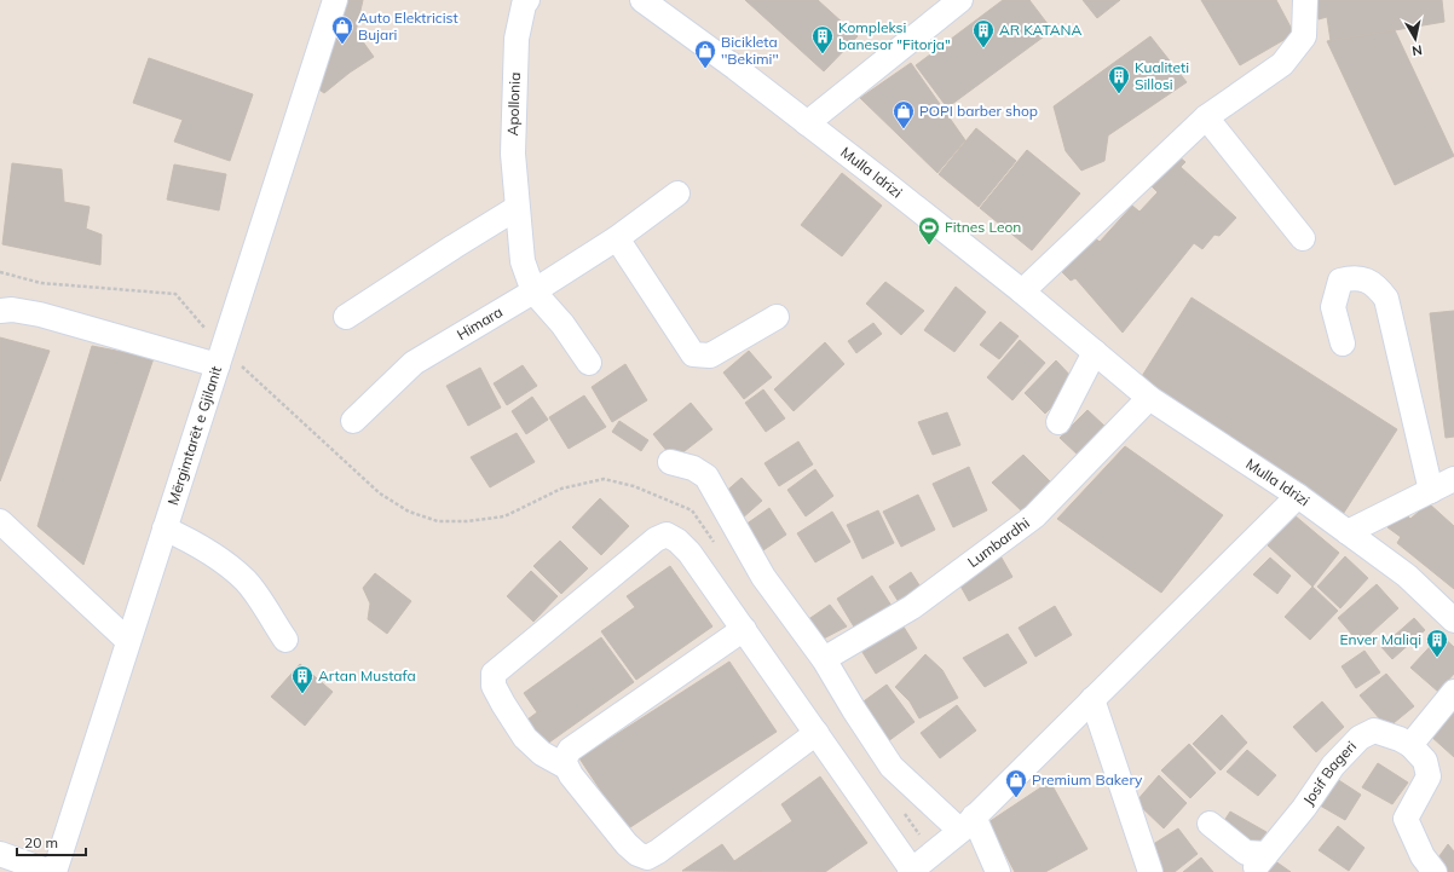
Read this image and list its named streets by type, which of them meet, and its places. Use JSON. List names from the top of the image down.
{
  "streets": {
    "street": [
      "Apollonia",
      "Mulla Idrizi",
      "Himara",
      "Mërgimtarët e Gjilanit",
      "Lumbardhi",
      "Josif Bageri"
    ]
  },
  "crossings": [
    ["Apollonia", "Himara"],
    ["Mulla Idrizi", "Lumbardhi"]
  ],
  "places": {
    "shop": [
      "Auto Elektricist Bujari",
      "Bicikleta ''Bekimi''",
      "POPI barber shop",
      "Premium Bakery"
    ],
    "building": [
      "AR KATANA",
      "Kompleksi banesor \"Fitorja\"",
      "Kualiteti Sillosi",
      "Enver Maliqi",
      "Artan Mustafa"
    ],
    "sports": ["Fitnes Leon"]
  },
  "scale_bar": "20 m",
  "north": "bottom"
}
